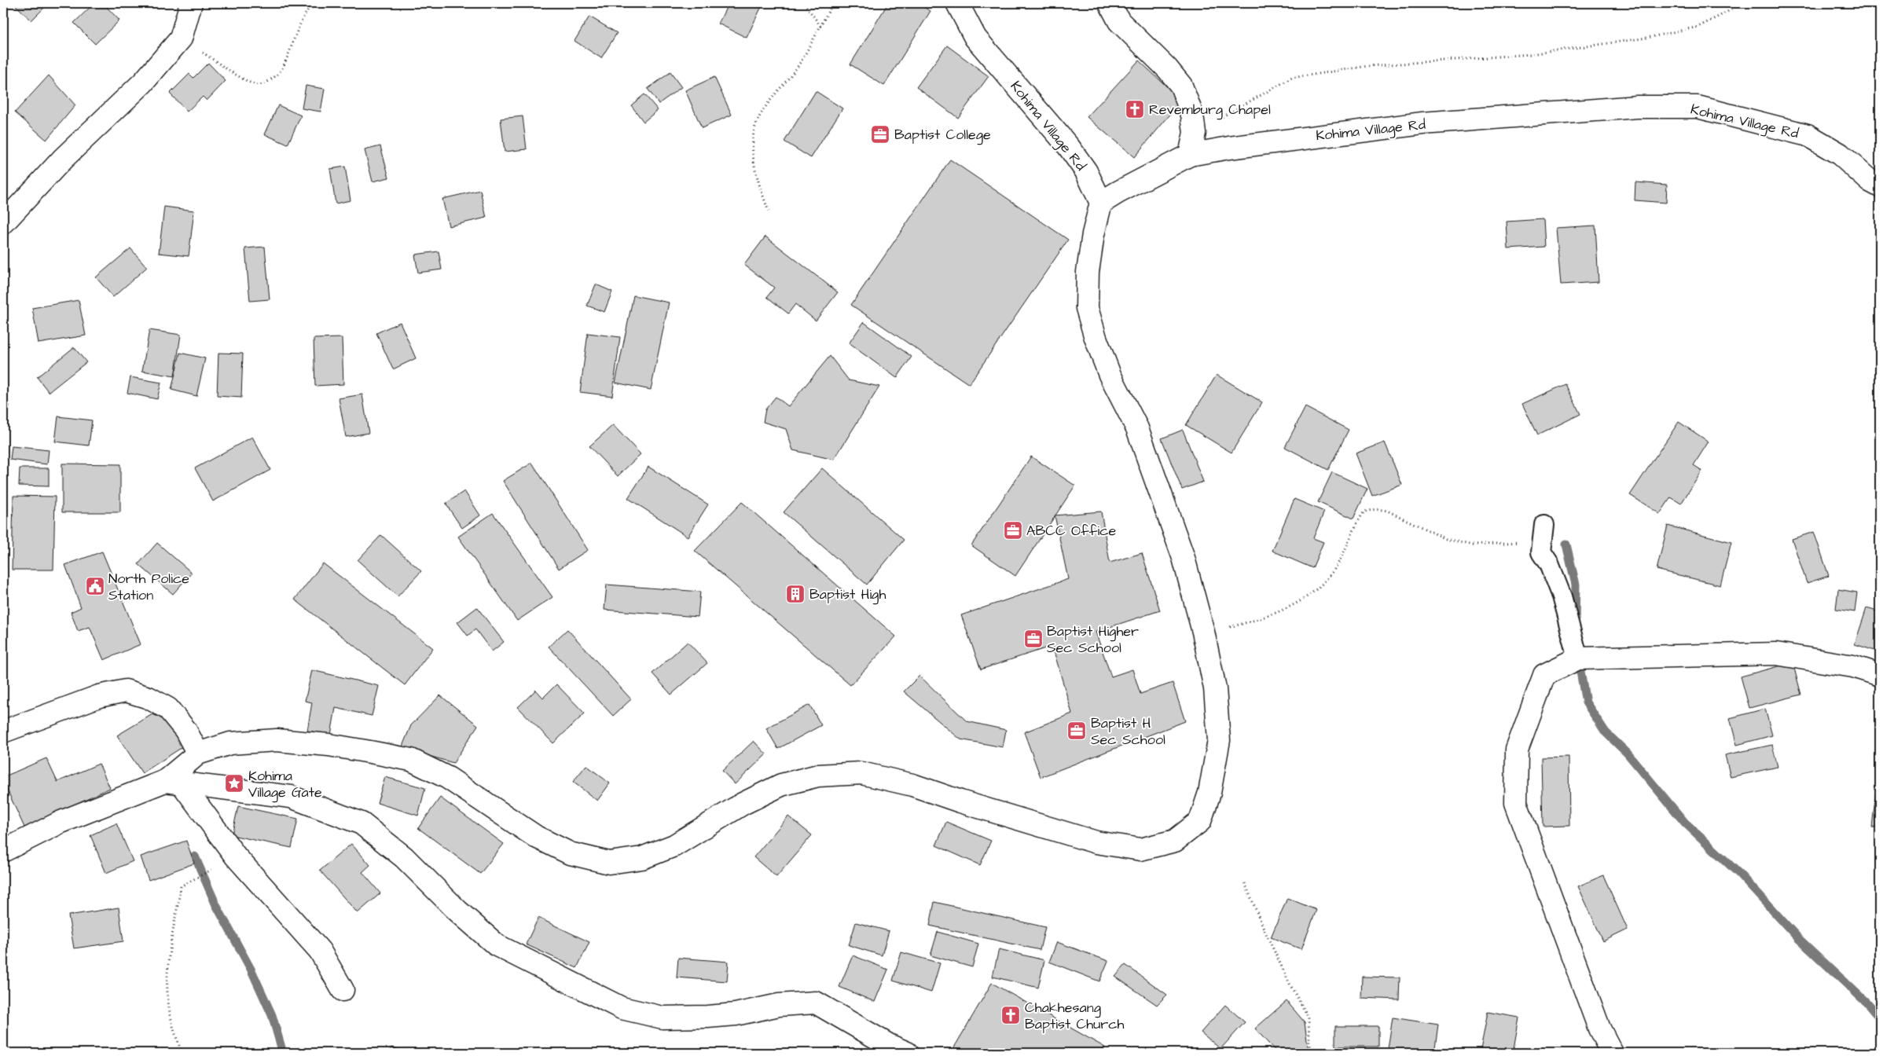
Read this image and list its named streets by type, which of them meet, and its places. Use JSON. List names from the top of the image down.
{
  "streets": {
    "main road": ["Kohima Village Rd"]
  },
  "places": {
    "church": ["Revemburg Chapel", "Chakhesang Baptist Church"],
    "office": [
      "Baptist College",
      "ABCC Office",
      "Baptist Higher Sec School",
      "Baptist H Sec School"
    ],
    "public building": ["North Police Station"],
    "building": ["Baptist High"],
    "place": ["Kohima Village Gate"]
  }
}
